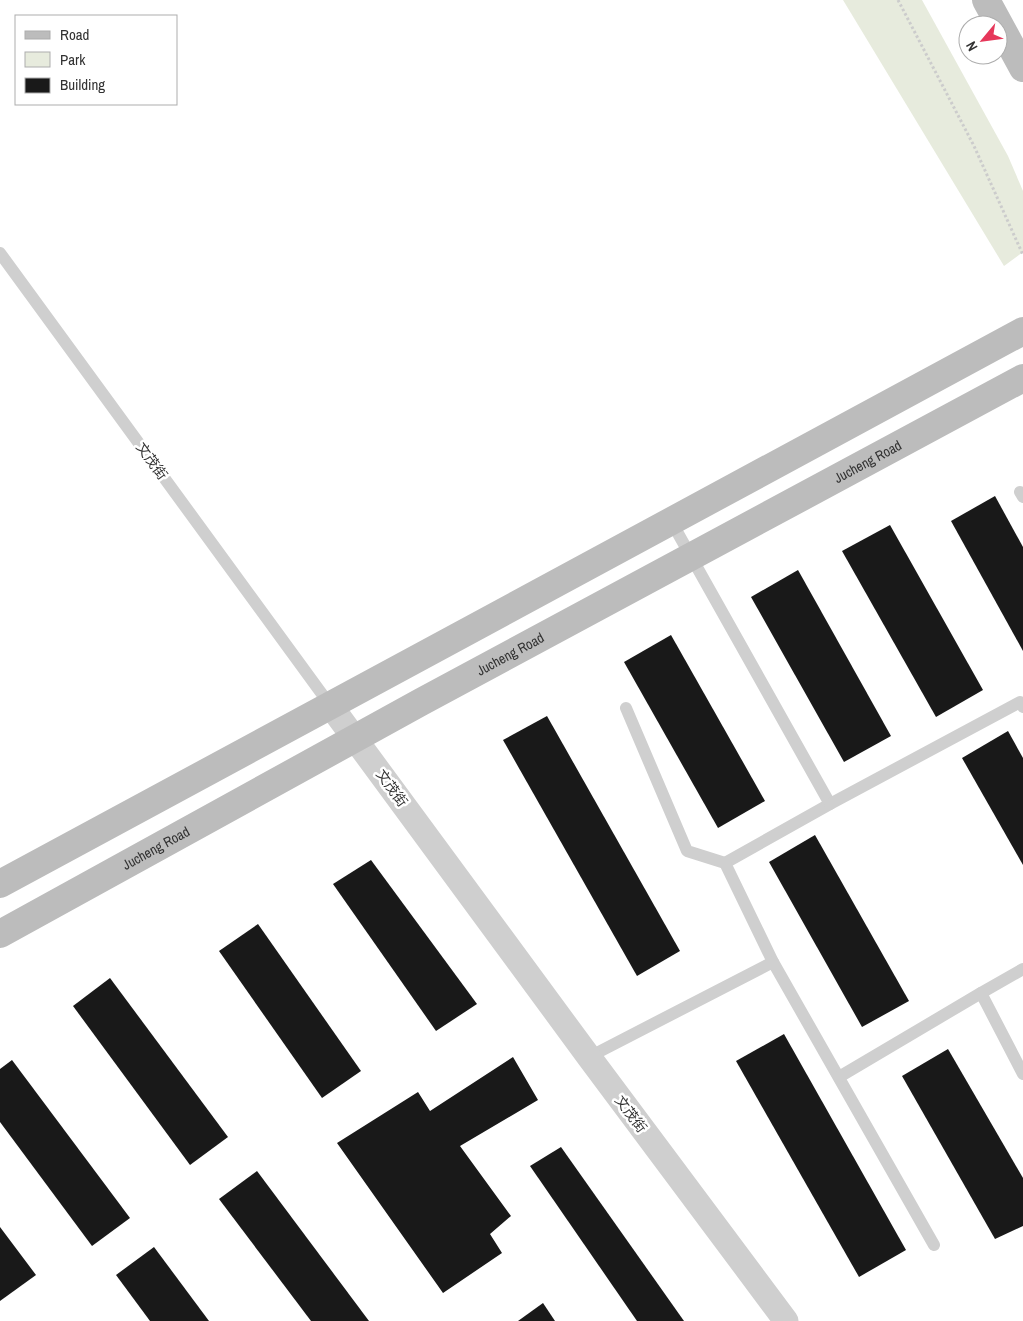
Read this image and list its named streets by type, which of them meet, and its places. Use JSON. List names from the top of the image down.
{
  "streets": {
    "street": ["文茂街", "Jucheng Road"]
  },
  "crossings": [
    ["文茂街", "Jucheng Road"]
  ],
  "legend": ["Road", "Park", "Building"],
  "north": "bottom left"
}
